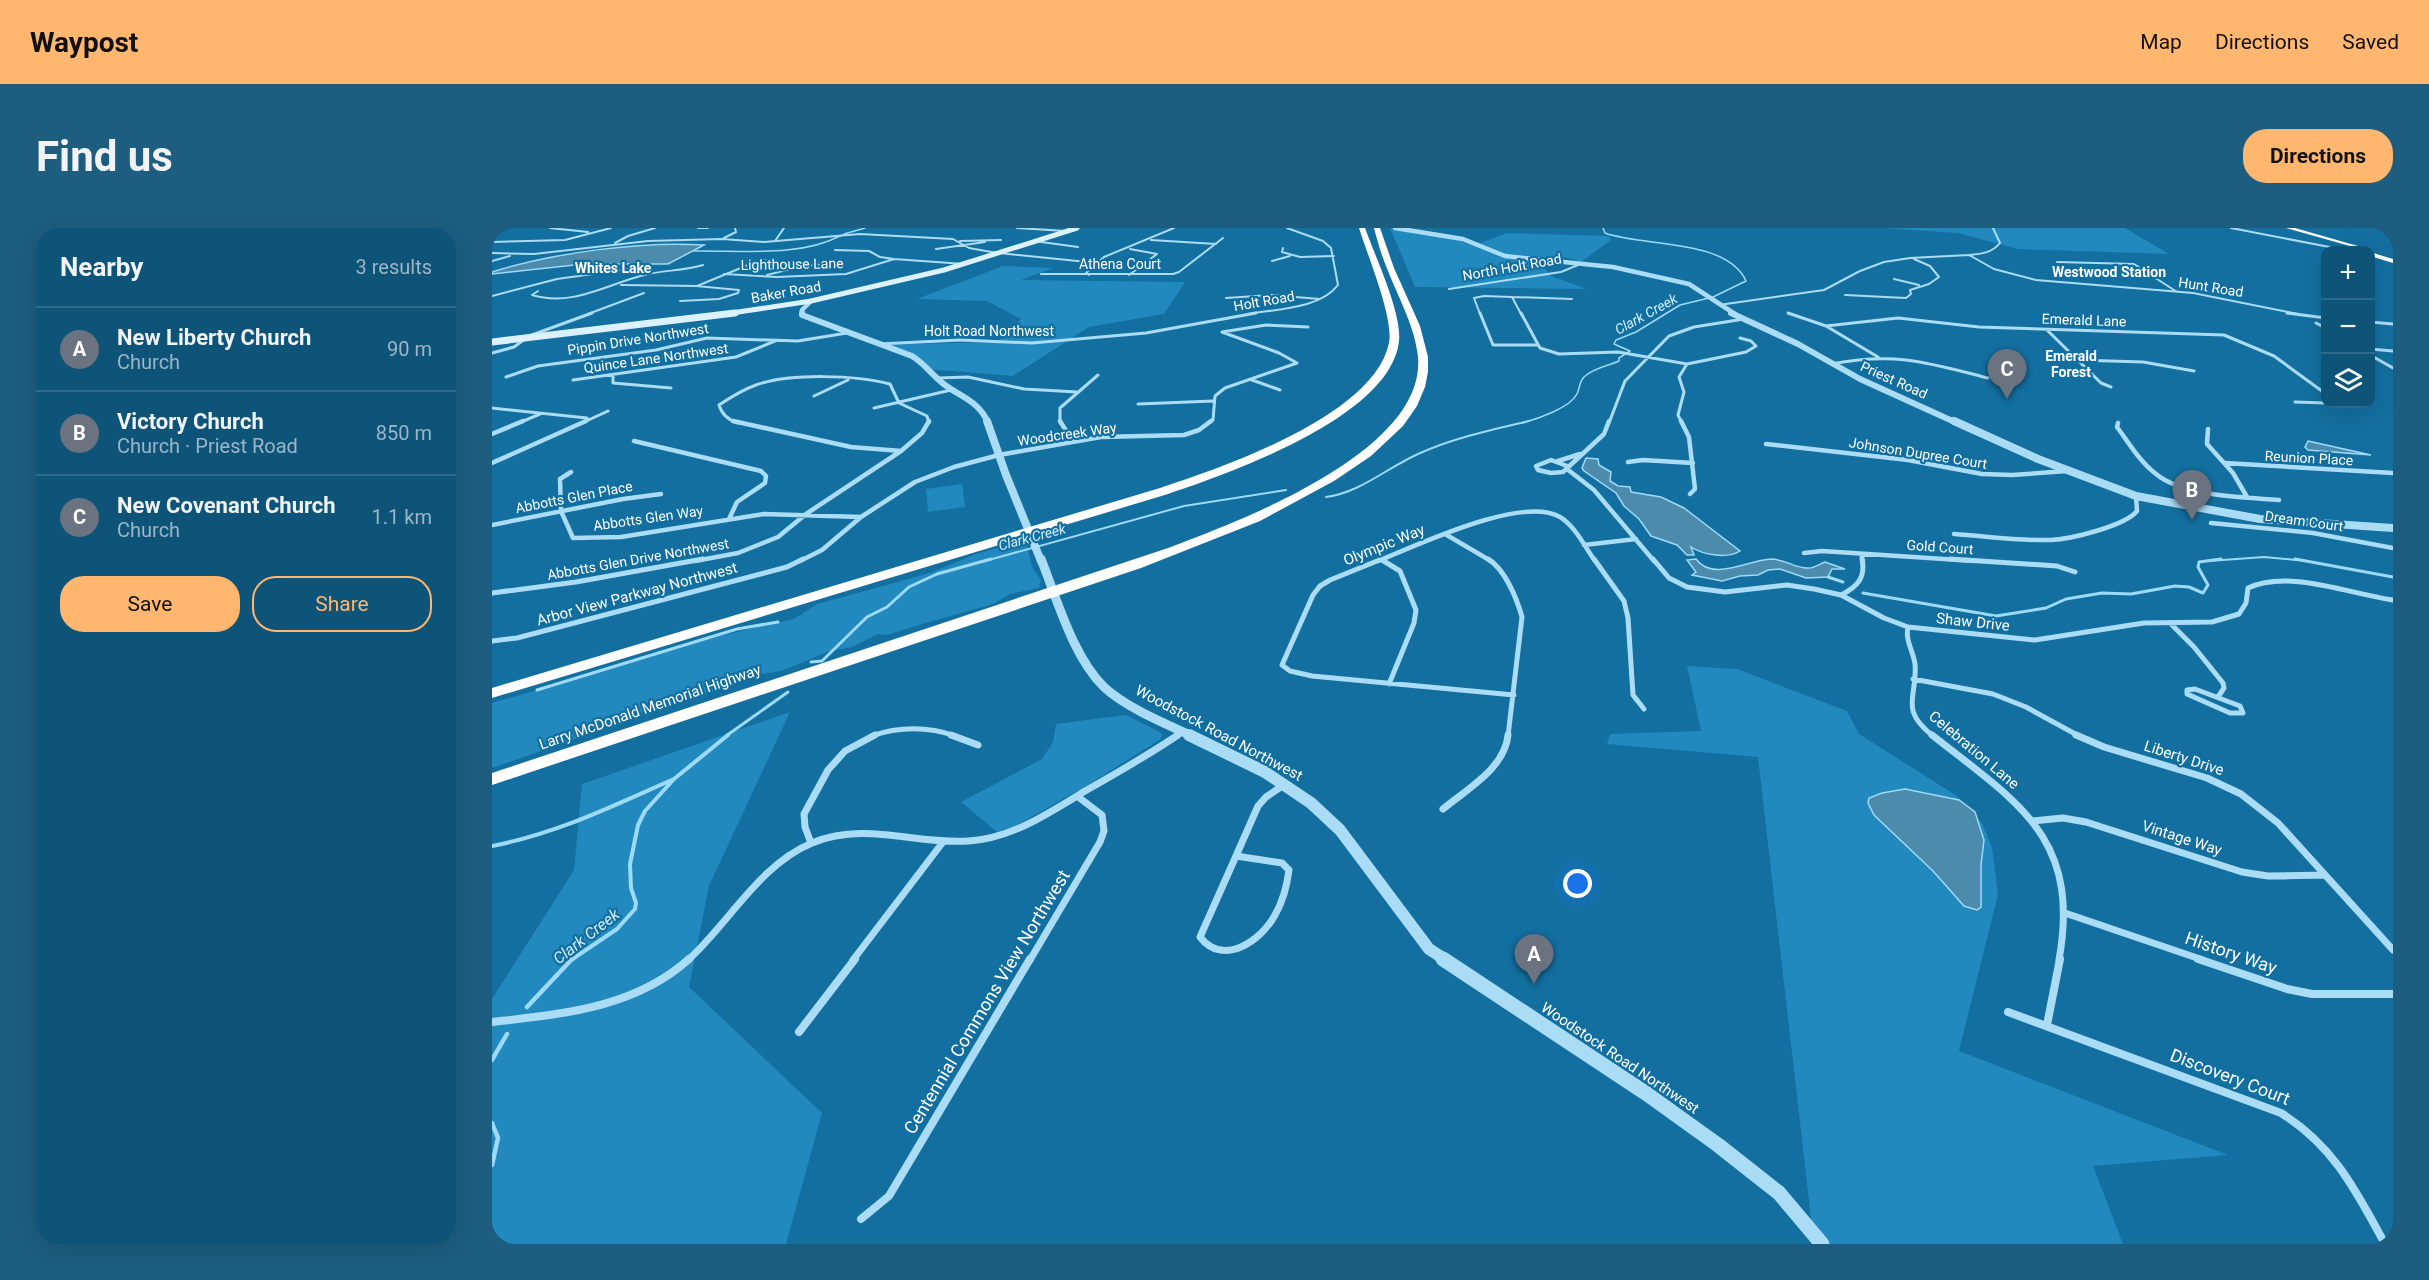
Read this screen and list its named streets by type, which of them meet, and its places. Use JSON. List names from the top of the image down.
{
  "streets": {
    "highway": ["Larry McDonald Memorial Highway"],
    "main road": ["Baker Road"],
    "street": [
      "Lighthouse Lane",
      "Athena Court",
      "North Holt Road",
      "Hunt Road",
      "Holt Road",
      "Emerald Lane",
      "Holt Road Northwest",
      "Pippin Drive Northwest",
      "Quince Lane Northwest",
      "Priest Road",
      "Woodcreek Way",
      "Johnson Dupree Court",
      "Reunion Place",
      "Abbotts Glen Place",
      "Abbotts Glen Way",
      "Dream Court",
      "Olympic Way",
      "Gold Court",
      "Abbotts Glen Drive Northwest",
      "Arbor View Parkway Northwest",
      "Shaw Drive",
      "Woodstock Road Northwest",
      "Celebration Lane",
      "Liberty Drive",
      "Vintage Way",
      "History Way",
      "Centennial Commons View Northwest",
      "Discovery Court"
    ]
  },
  "crossings": [
    ["North Holt Road", "Priest Road"],
    ["Baker Road", "Woodstock Road Northwest"],
    ["Holt Road", "Holt Road Northwest"],
    ["Holt Road Northwest", "Woodstock Road Northwest"],
    ["Pippin Drive Northwest", "Quince Lane Northwest"],
    ["Pippin Drive Northwest", "Woodstock Road Northwest"],
    ["Priest Road", "Johnson Dupree Court"],
    ["Woodcreek Way", "Arbor View Parkway Northwest"],
    ["Woodcreek Way", "Woodstock Road Northwest"],
    ["Abbotts Glen Place", "Abbotts Glen Way"],
    ["Shaw Drive", "Celebration Lane"],
    ["Celebration Lane", "Liberty Drive"],
    ["Celebration Lane", "Vintage Way"],
    ["Celebration Lane", "History Way"],
    ["Celebration Lane", "Discovery Court"],
    ["Liberty Drive", "Vintage Way"]
  ],
  "districts": ["Whites Lake", "Westwood Station", "Emerald Forest"],
  "water": ["Clark Creek"],
  "page": {
    "header": "Waypost",
    "nav": ["Map", "Directions", "Saved"],
    "buttons": [
      "Directions",
      ["Save", "Share"]
    ],
    "title": "Find us",
    "heading": ["Nearby", "3 results"],
    "map_buttons": ["+", "−"],
    "list": [
      {
        "mark": "A",
        "name": "New Liberty Church",
        "note": "Church",
        "value": "90 m"
      },
      {
        "mark": "B",
        "name": "Victory Church",
        "note": "Church · Priest Road",
        "value": "850 m"
      },
      {
        "mark": "C",
        "name": "New Covenant Church",
        "note": "Church",
        "value": "1.1 km"
      }
    ],
    "pins": ["C", "B", "A"]
  }
}
